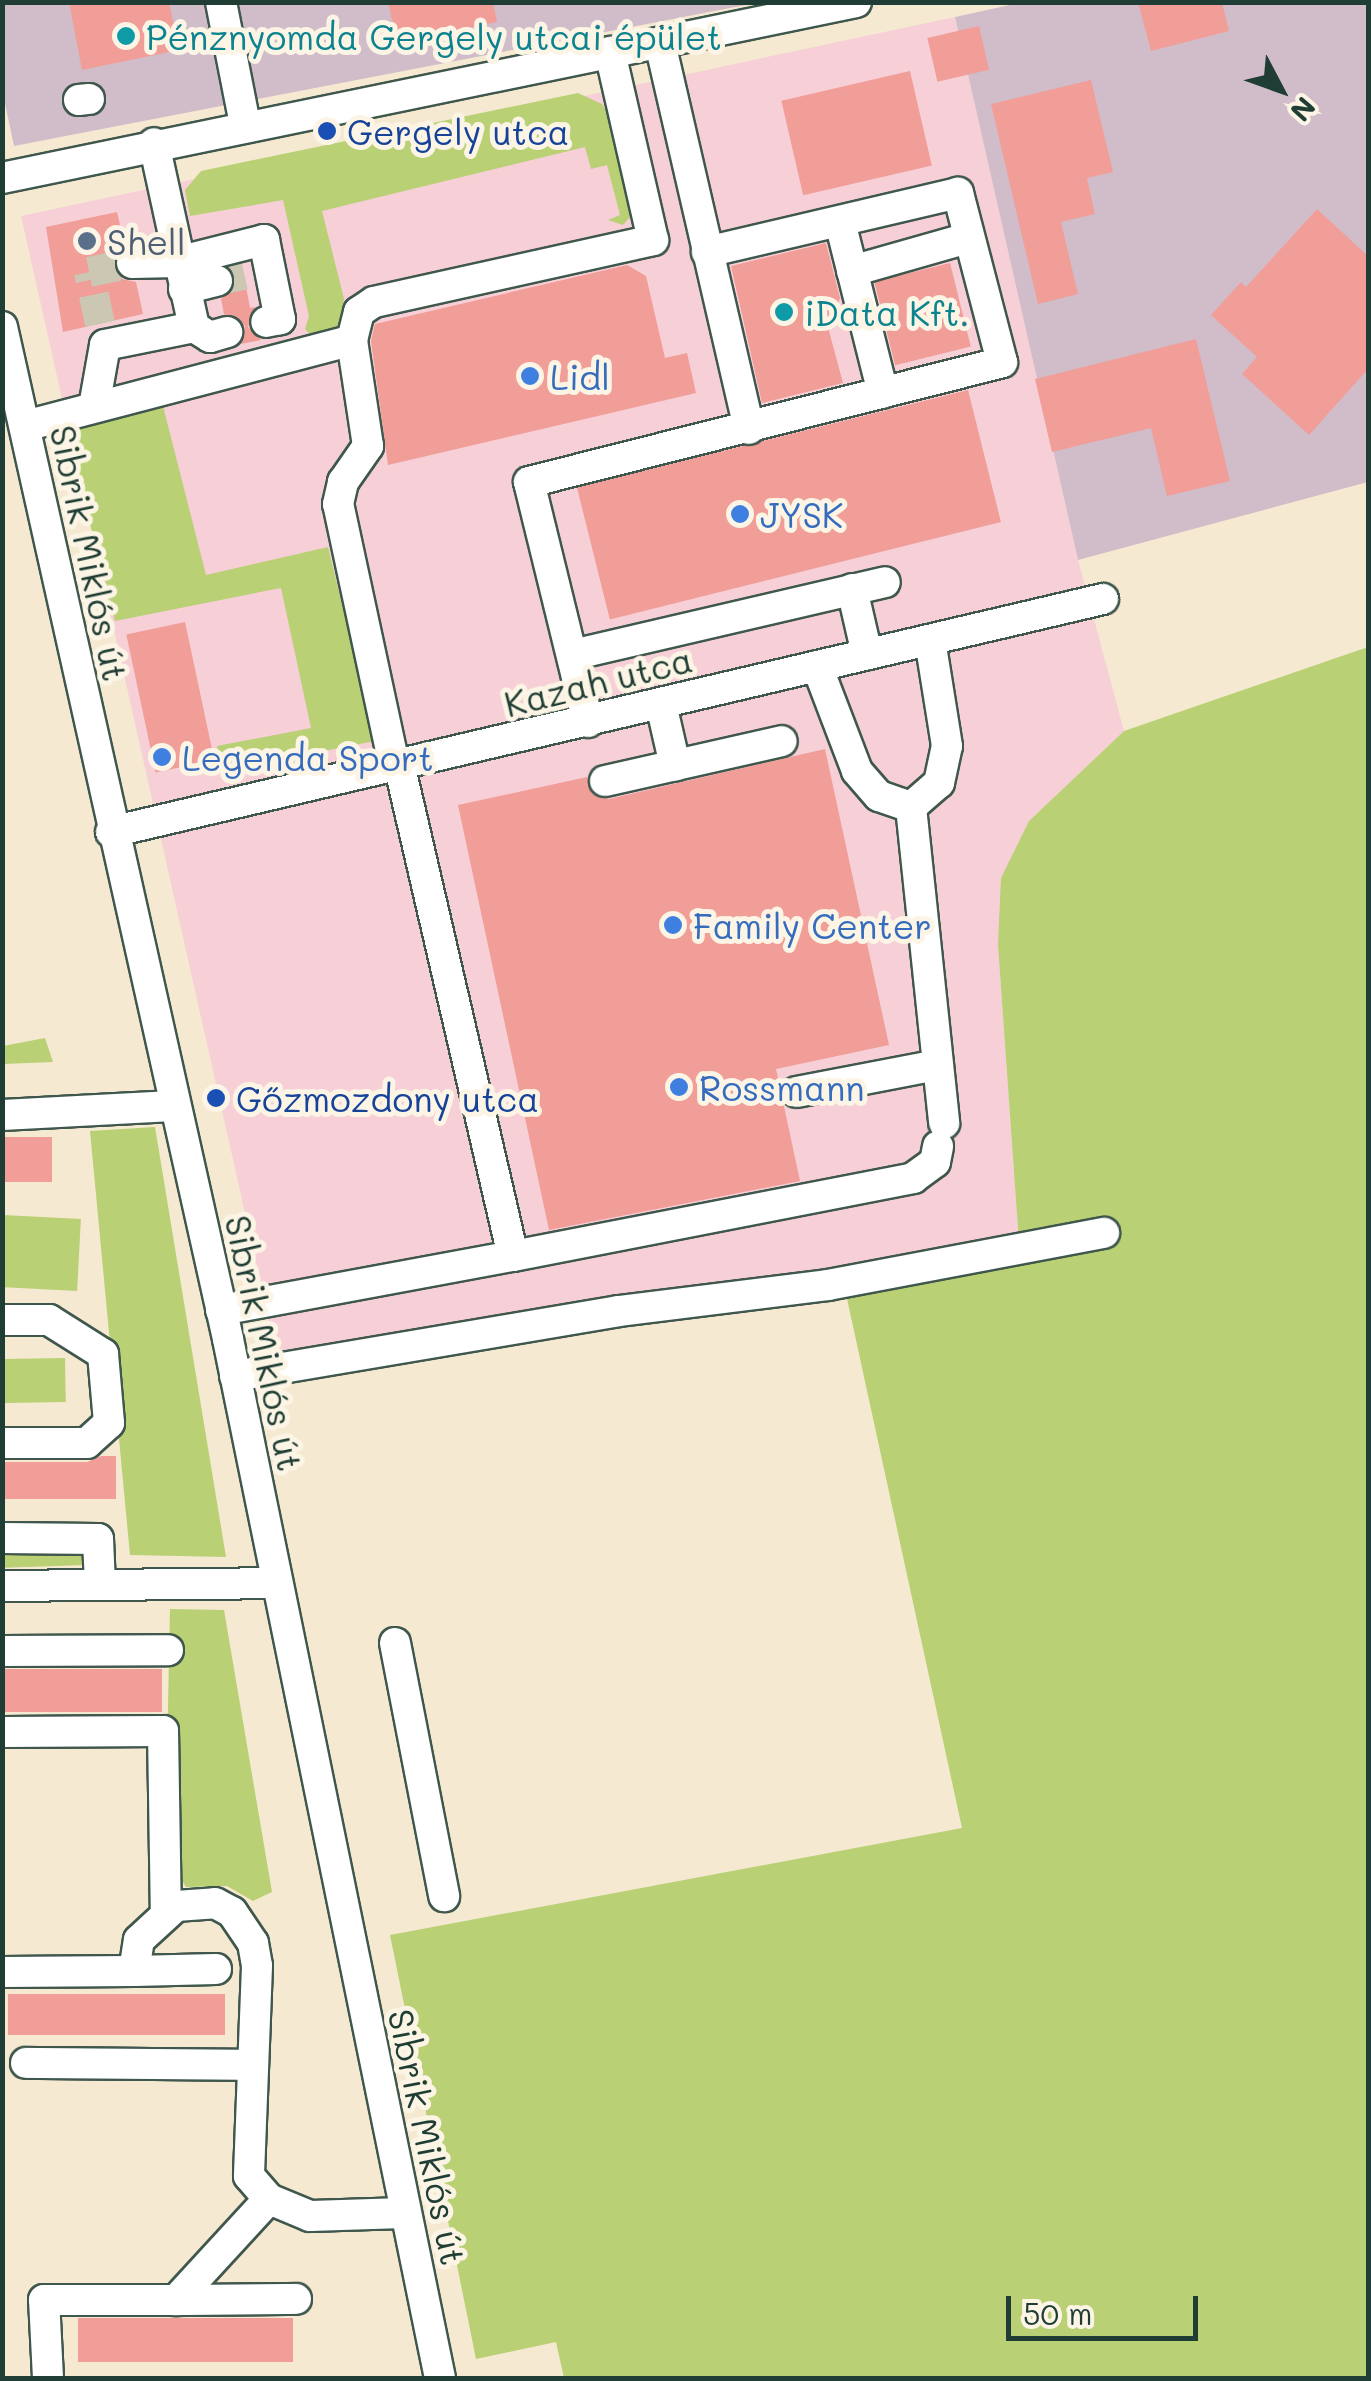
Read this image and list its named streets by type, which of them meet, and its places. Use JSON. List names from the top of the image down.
{
  "streets": {
    "street": ["Sibrik Miklós út", "Kazah utca"]
  },
  "crossings": [
    ["Sibrik Miklós út", "Kazah utca"]
  ],
  "places": [
    "Pénznyomda Gergely utcai épület",
    "Gergely utca",
    "Shell",
    "iData Kft.",
    "Lidl",
    "JYSK",
    "Legenda Sport",
    "Family Center",
    "Rossmann",
    "Gőzmozdony utca"
  ],
  "scale_bar": "50 m",
  "north": "bottom right"
}
